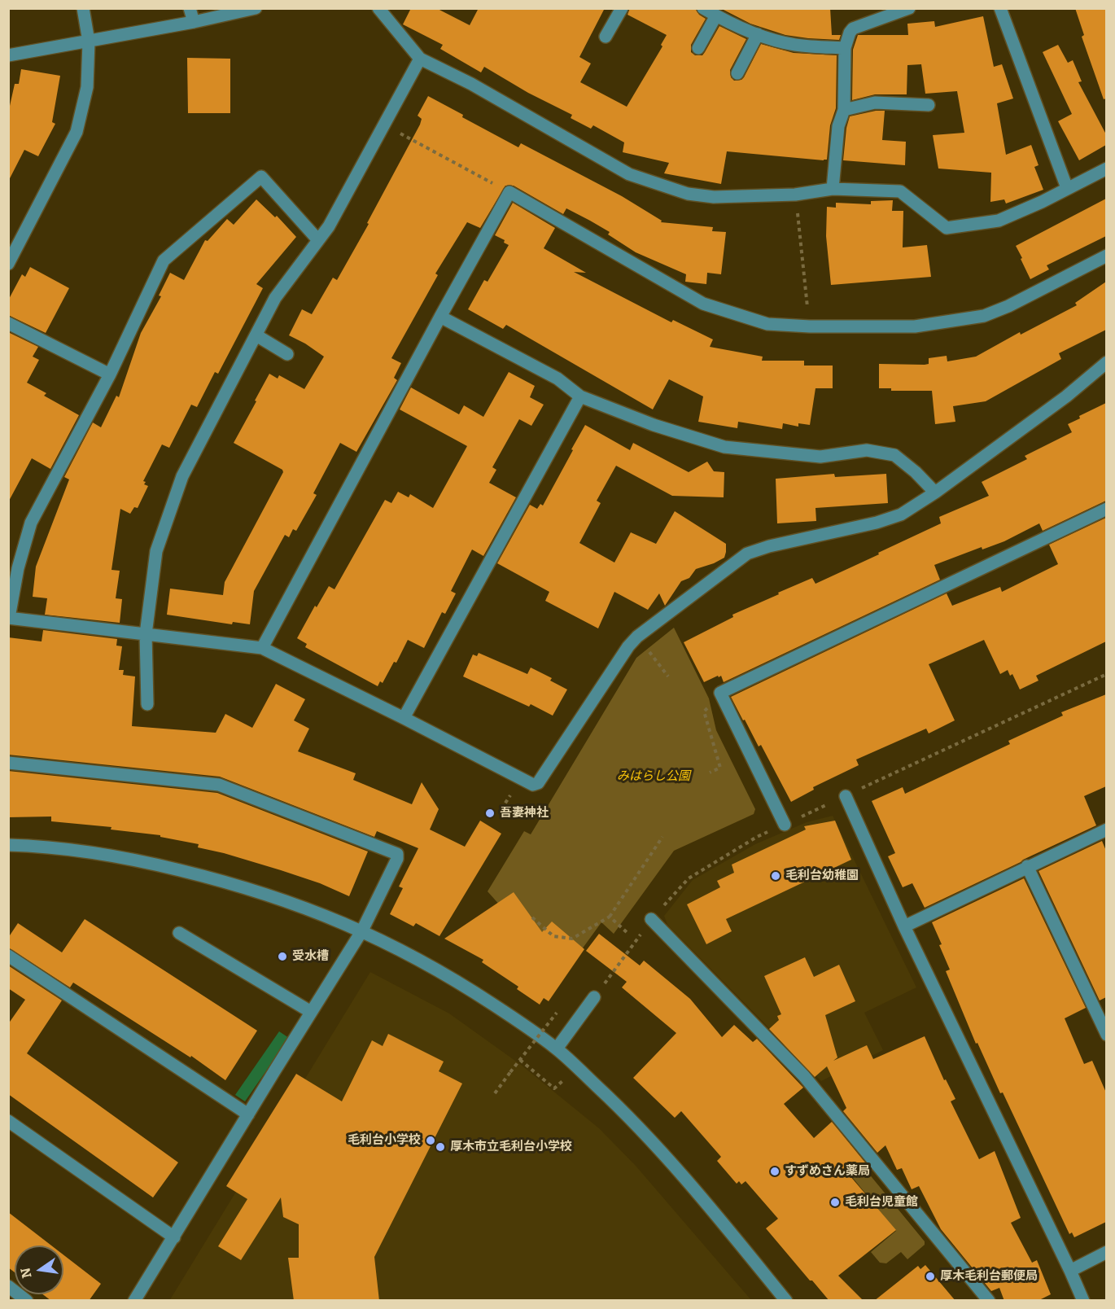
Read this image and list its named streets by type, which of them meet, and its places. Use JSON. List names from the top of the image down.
{
  "parks": ["みはらし公園"],
  "places": [
    "吾妻神社",
    "毛利台幼稚園",
    "受水槽",
    "毛利台小学校",
    "厚木市立毛利台小学校",
    "すずめさん薬局",
    "毛利台児童館",
    "厚木毛利台郵便局"
  ],
  "north": "left"
}
